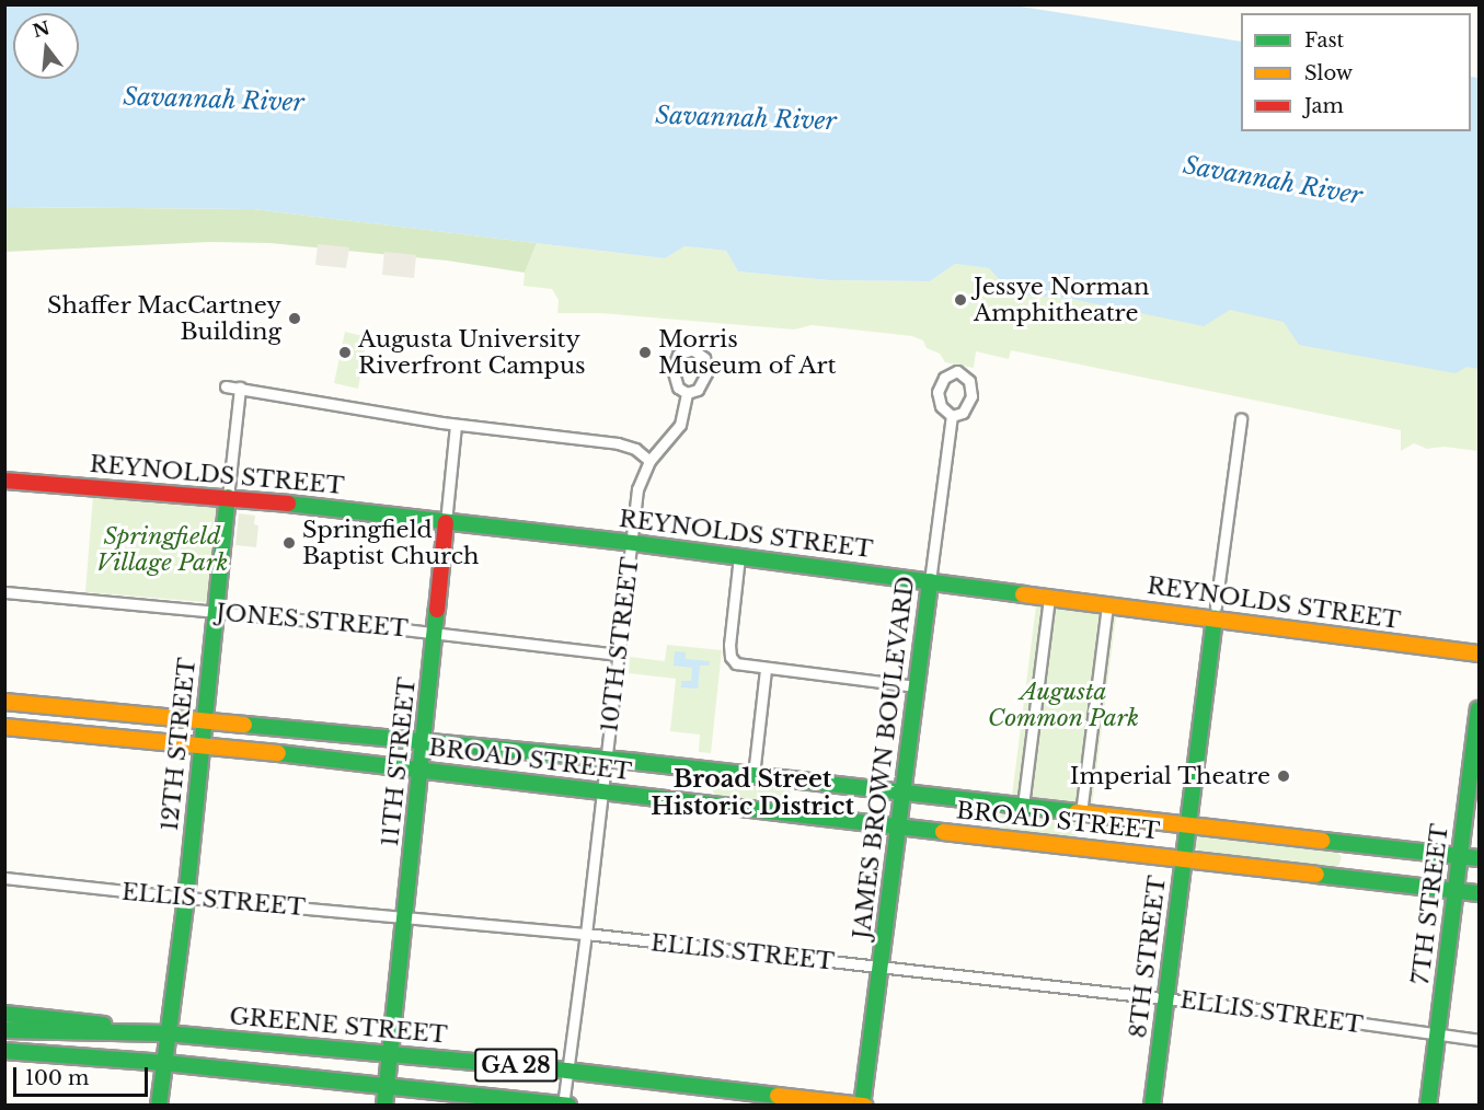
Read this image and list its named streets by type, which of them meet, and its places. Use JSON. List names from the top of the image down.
{
  "streets": {
    "main road": [
      "REYNOLDS STREET",
      "12TH STREET",
      "JAMES BROWN BOULEVARD",
      "BROAD STREET",
      "11TH STREET",
      "7TH STREET",
      "8TH STREET",
      "GREENE STREET",
      "GA 28"
    ],
    "street": ["JONES STREET", "10TH STREET", "ELLIS STREET"]
  },
  "crossings": [
    ["REYNOLDS STREET", "10TH STREET"],
    ["REYNOLDS STREET", "12TH STREET"],
    ["REYNOLDS STREET", "JAMES BROWN BOULEVARD"],
    ["REYNOLDS STREET", "11TH STREET"],
    ["REYNOLDS STREET", "8TH STREET"],
    ["JONES STREET", "10TH STREET"],
    ["JONES STREET", "12TH STREET"],
    ["JONES STREET", "11TH STREET"],
    ["10TH STREET", "BROAD STREET"],
    ["10TH STREET", "ELLIS STREET"],
    ["10TH STREET", "GREENE STREET"],
    ["10TH STREET", "GA 28"],
    ["12TH STREET", "BROAD STREET"],
    ["12TH STREET", "ELLIS STREET"],
    ["12TH STREET", "GREENE STREET"],
    ["12TH STREET", "GA 28"],
    ["JAMES BROWN BOULEVARD", "BROAD STREET"],
    ["JAMES BROWN BOULEVARD", "ELLIS STREET"],
    ["JAMES BROWN BOULEVARD", "GREENE STREET"],
    ["BROAD STREET", "11TH STREET"],
    ["BROAD STREET", "7TH STREET"],
    ["BROAD STREET", "8TH STREET"],
    ["11TH STREET", "ELLIS STREET"],
    ["11TH STREET", "GREENE STREET"],
    ["11TH STREET", "GA 28"],
    ["ELLIS STREET", "7TH STREET"],
    ["ELLIS STREET", "8TH STREET"],
    ["GREENE STREET", "GA 28"]
  ],
  "districts": ["Broad Street Historic District"],
  "water": ["Savannah River"],
  "parks": ["Springfield Village Park", "Augusta Common Park"],
  "places": [
    "Jessye Norman Amphitheatre",
    "Shaffer MacCartney Building",
    "Augusta University Riverfront Campus",
    "Morris Museum of Art",
    "Springfield Baptist Church",
    "Imperial Theatre"
  ],
  "legend": ["Fast", "Slow", "Jam"],
  "scale_bar": "100 m",
  "north": "top"
}
